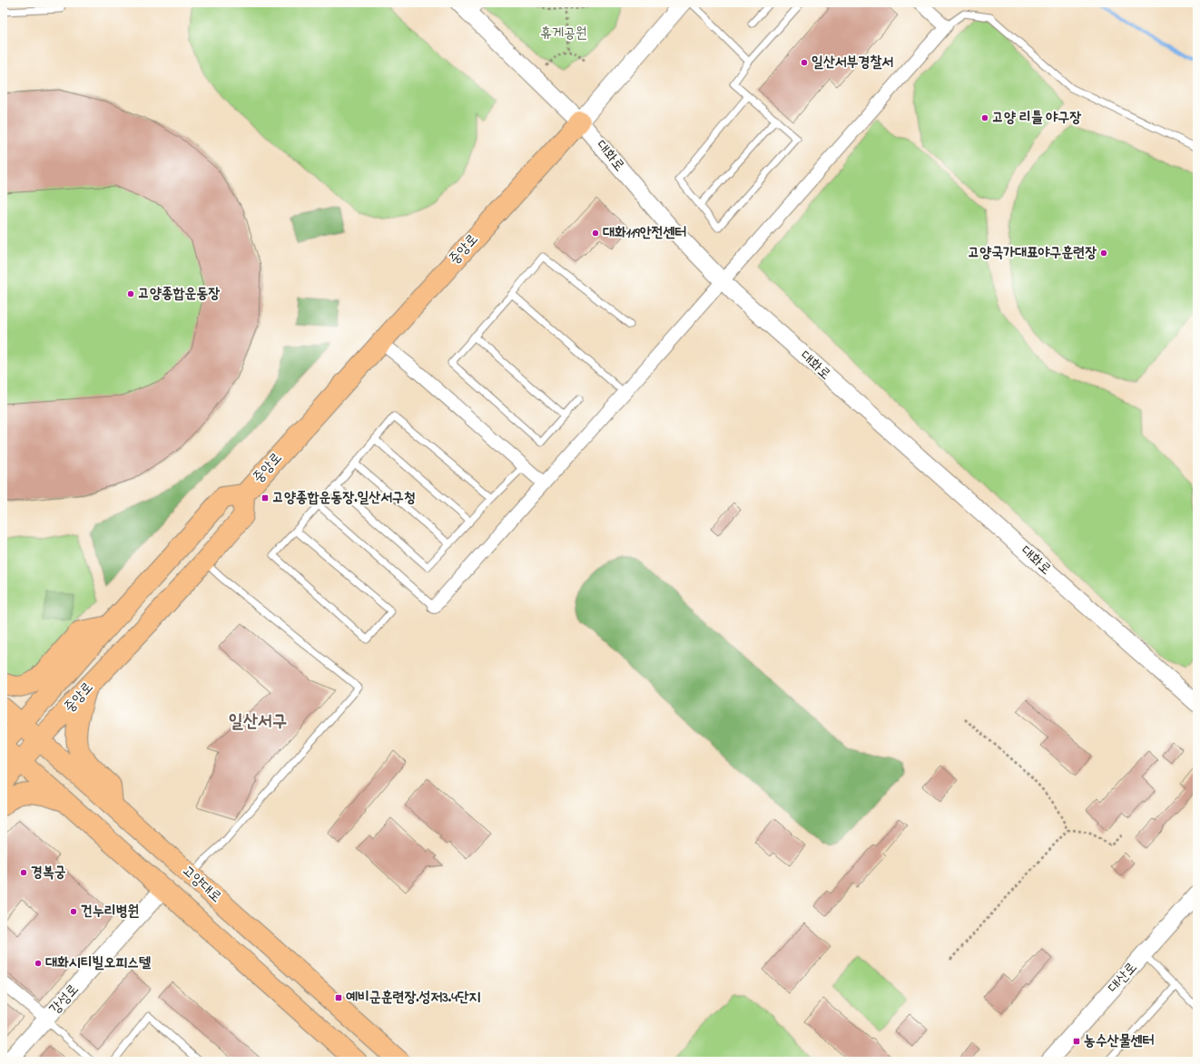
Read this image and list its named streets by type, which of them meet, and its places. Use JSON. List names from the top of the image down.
{
  "streets": {
    "main road": ["중앙로", "고양대로"],
    "street": ["대화로", "대산로", "강성로"]
  },
  "crossings": [
    ["대화로", "중앙로"],
    ["중앙로", "고양대로"],
    ["고양대로", "강성로"]
  ],
  "districts": ["일산서구"],
  "parks": ["휴게공원"],
  "places": {
    "other": [
      "일산서부경찰서",
      "고양 리틀 야구장",
      "대화119안전센터",
      "고양국가대표야구훈련장",
      "고양종합운동장",
      "경복궁",
      "건누리병원",
      "대화시티빌오피스텔"
    ],
    "transit": ["고양종합운동장.일산서구청", "예비군훈련장.성저3.4단지", "농수산물센터"]
  }
}
